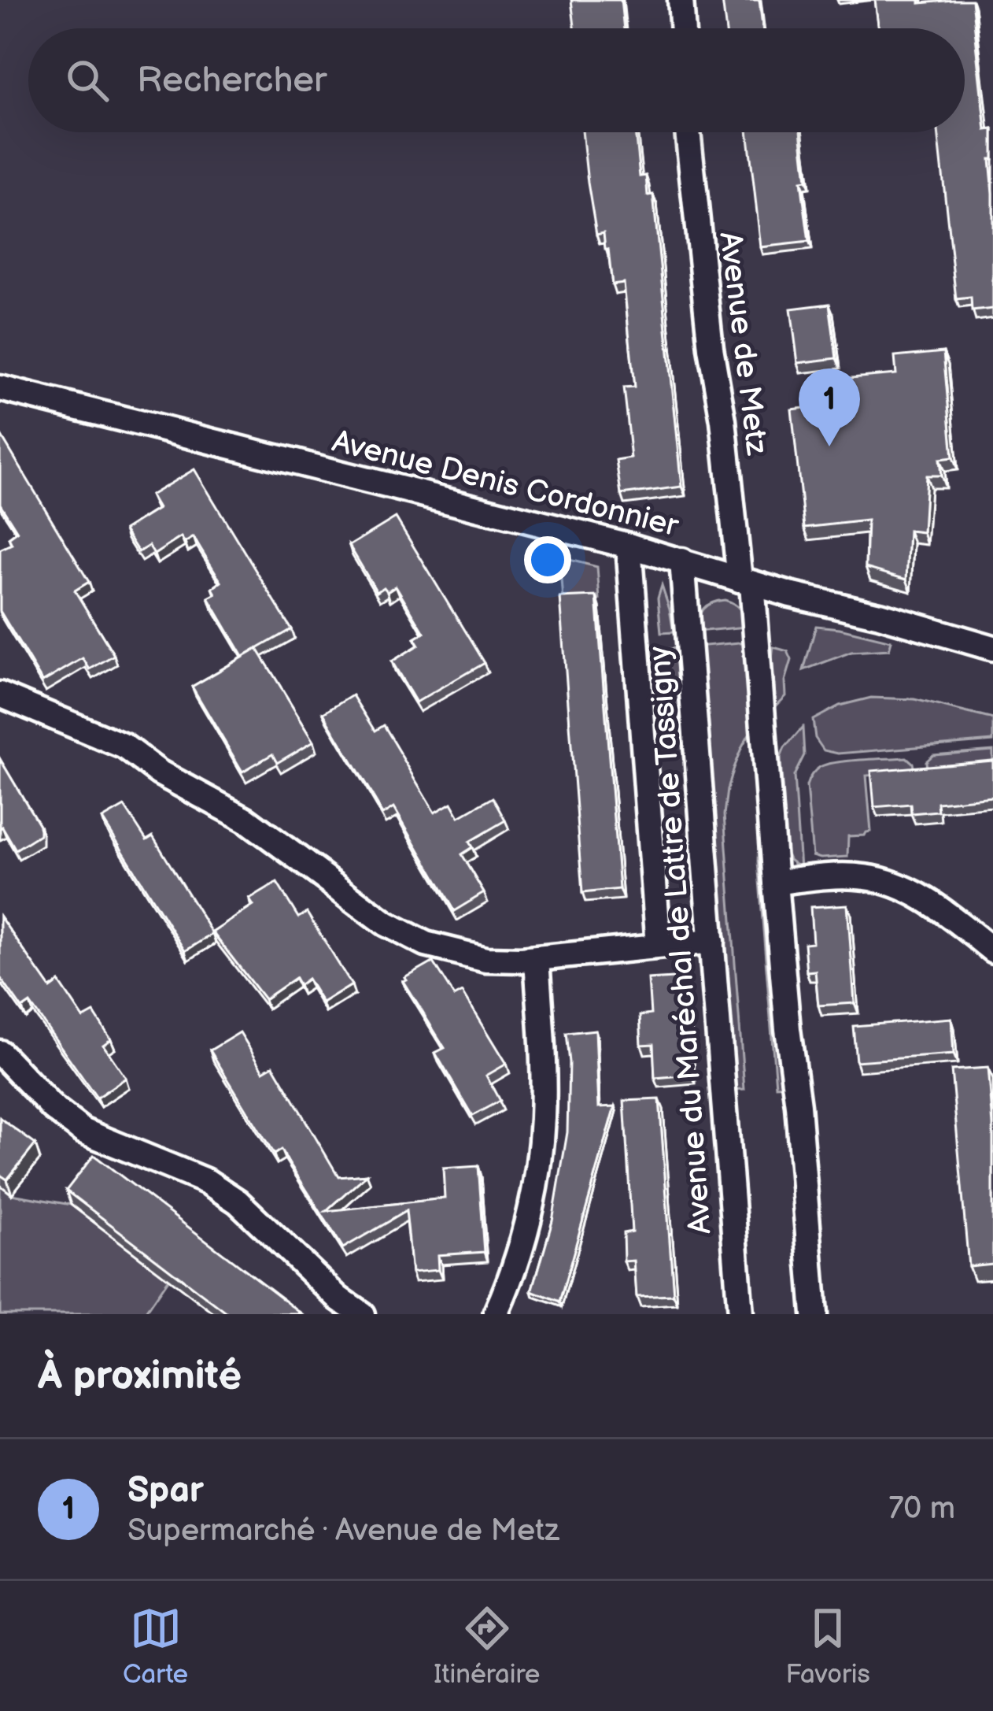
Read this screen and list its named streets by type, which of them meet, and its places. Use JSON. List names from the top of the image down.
{
  "streets": {
    "street": ["Avenue de Metz", "Avenue Denis Cordonnier", "Avenue du Maréchal de Lattre de Tassigny"]
  },
  "crossings": [
    ["Avenue de Metz", "Avenue Denis Cordonnier"],
    ["Avenue Denis Cordonnier", "Avenue du Maréchal de Lattre de Tassigny"]
  ],
  "page": {
    "search": "Rechercher",
    "pins": "1",
    "heading": "À proximité",
    "list": [
      {
        "mark": "1",
        "name": "Spar",
        "note": "Supermarché · Avenue de Metz",
        "value": "70 m"
      }
    ],
    "nav": ["Carte", "Itinéraire", "Favoris"]
  }
}
